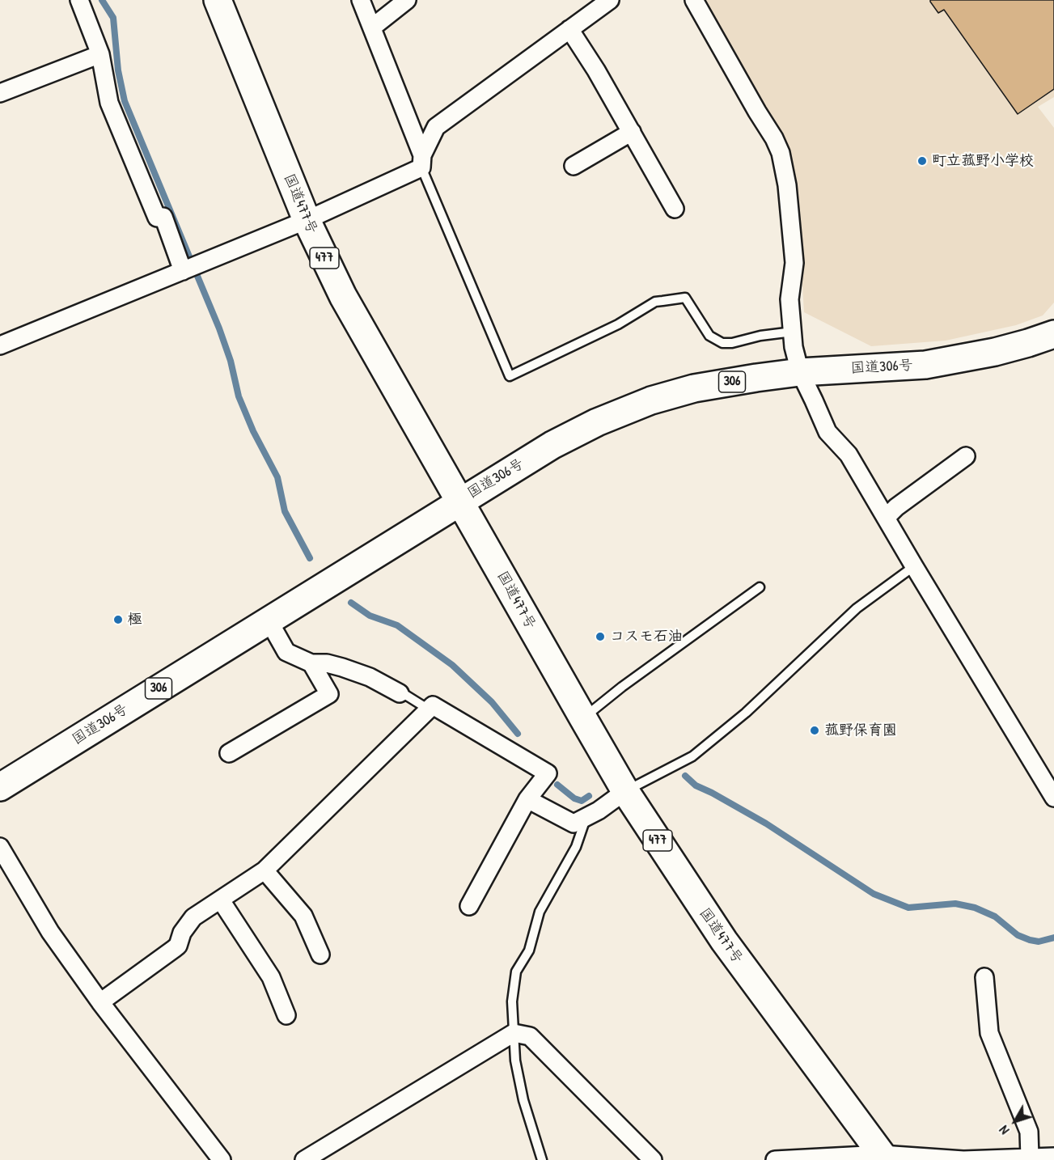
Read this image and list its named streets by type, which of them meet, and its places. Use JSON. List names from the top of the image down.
{
  "streets": {
    "highway": [
      "国道477号",
      "477",
      "国道306号",
      "306"
    ]
  },
  "crossings": [
    ["国道477号", "国道306号"]
  ],
  "places": [
    "町立菰野小学校",
    "極",
    "コスモ石油",
    "菰野保育園"
  ],
  "north": "bottom left"
}
